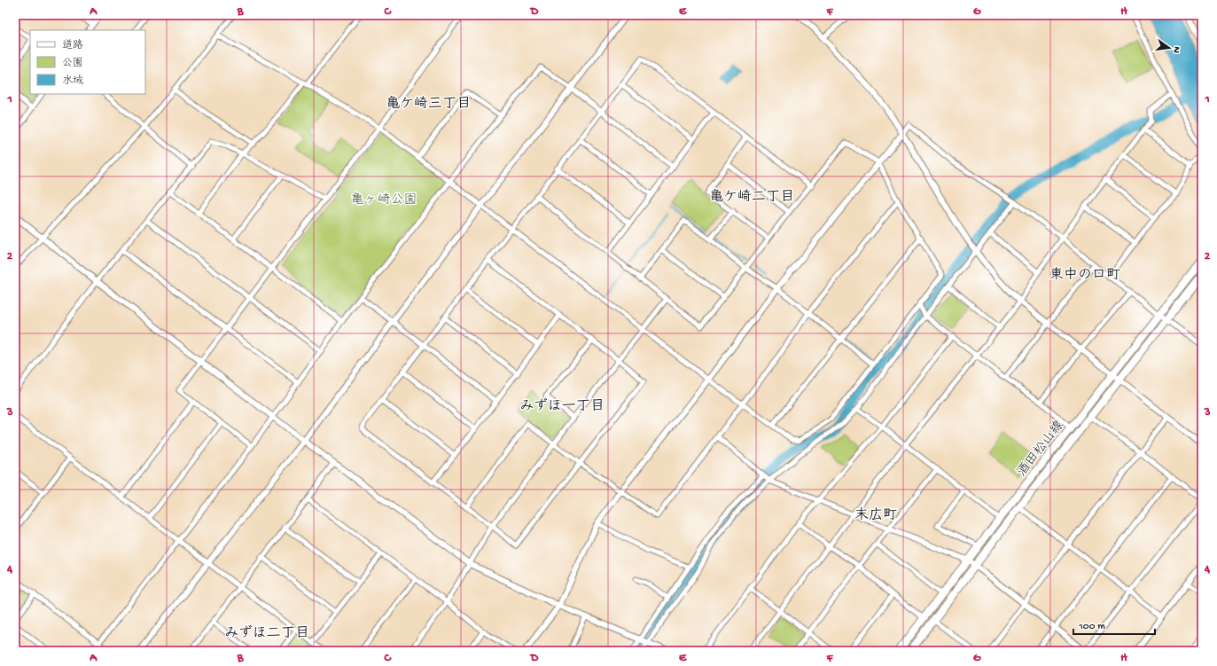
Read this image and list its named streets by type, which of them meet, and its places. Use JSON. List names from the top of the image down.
{
  "streets": {
    "main road": ["酒田松山線"]
  },
  "districts": [
    "亀ケ崎三丁目",
    "亀ケ崎二丁目",
    "東中の口町",
    "みずほ一丁目",
    "末広町",
    "みずほ二丁目"
  ],
  "parks": ["亀ヶ崎公園"],
  "legend": ["道路", "公園", "水域"],
  "scale_bar": "100 m",
  "north": "right",
  "grid": {
    "columns": [
      "A",
      "B",
      "C",
      "D",
      "E",
      "F",
      "G",
      "H"
    ],
    "rows": [
      "1",
      "2",
      "3",
      "4"
    ]
  }
}
